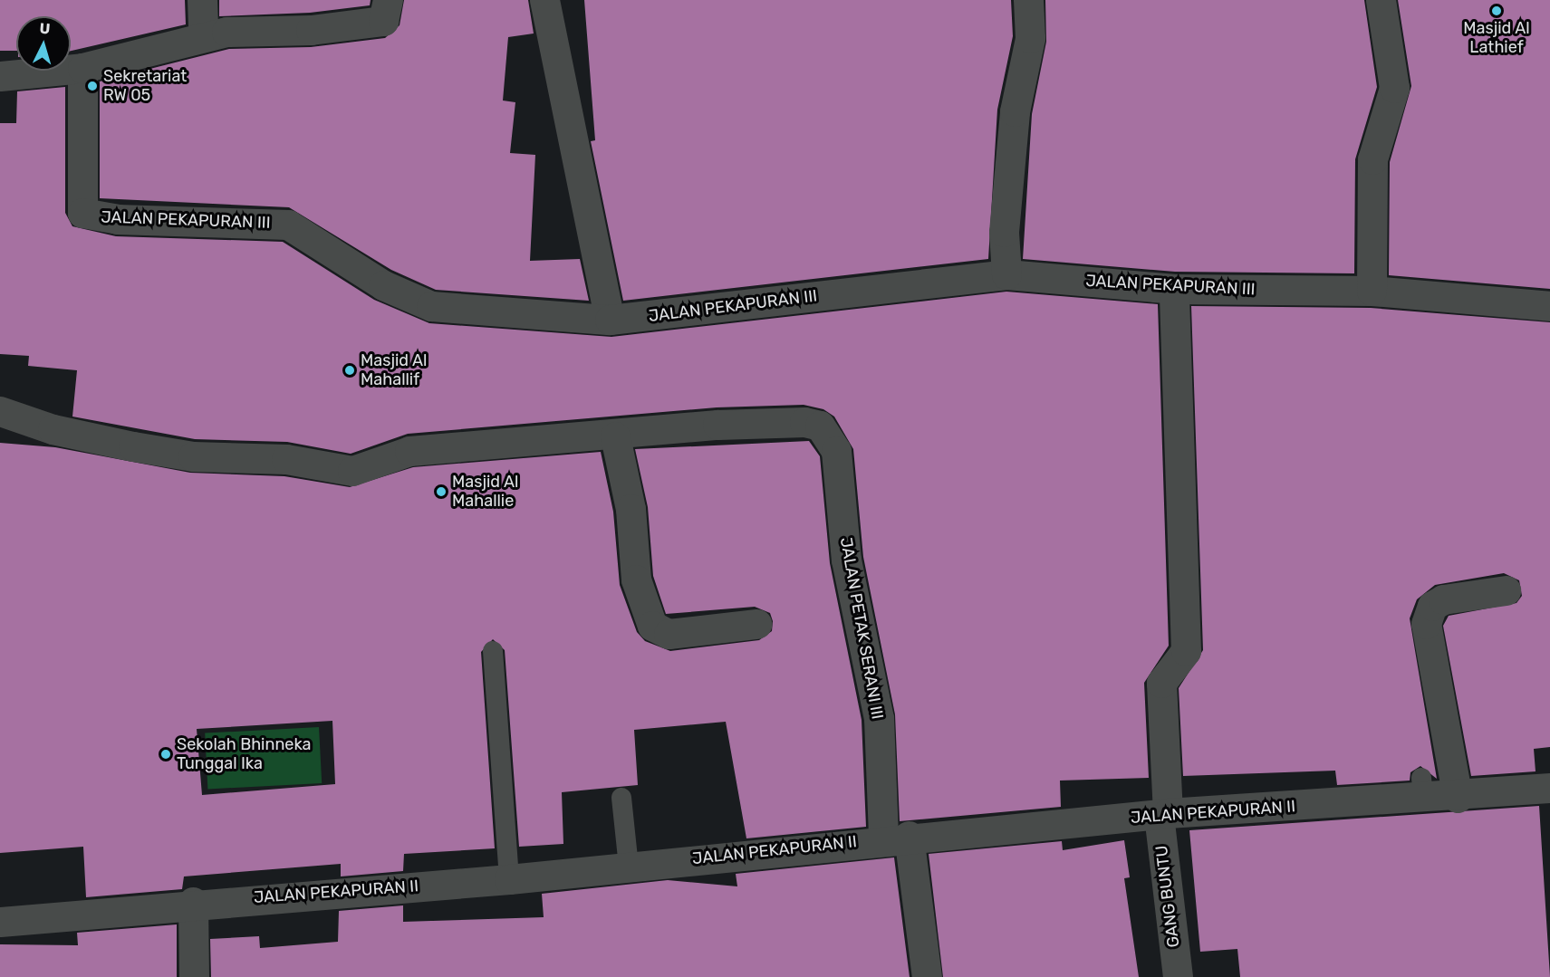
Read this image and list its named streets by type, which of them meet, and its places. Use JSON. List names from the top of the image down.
{
  "streets": {
    "street": [
      "JALAN PEKAPURAN III",
      "JALAN PETAK SERANI III",
      "JALAN PEKAPURAN II",
      "GANG BUNTU"
    ]
  },
  "crossings": [
    ["JALAN PEKAPURAN III", "GANG BUNTU"],
    ["JALAN PETAK SERANI III", "JALAN PEKAPURAN II"],
    ["JALAN PEKAPURAN II", "GANG BUNTU"]
  ],
  "places": [
    "Masjid Al Lathief",
    "Sekretariat RW 05",
    "Masjid Al Mahallif",
    "Masjid Al Mahallie",
    "Sekolah Bhinneka Tunggal Ika"
  ],
  "north": "top"
}
